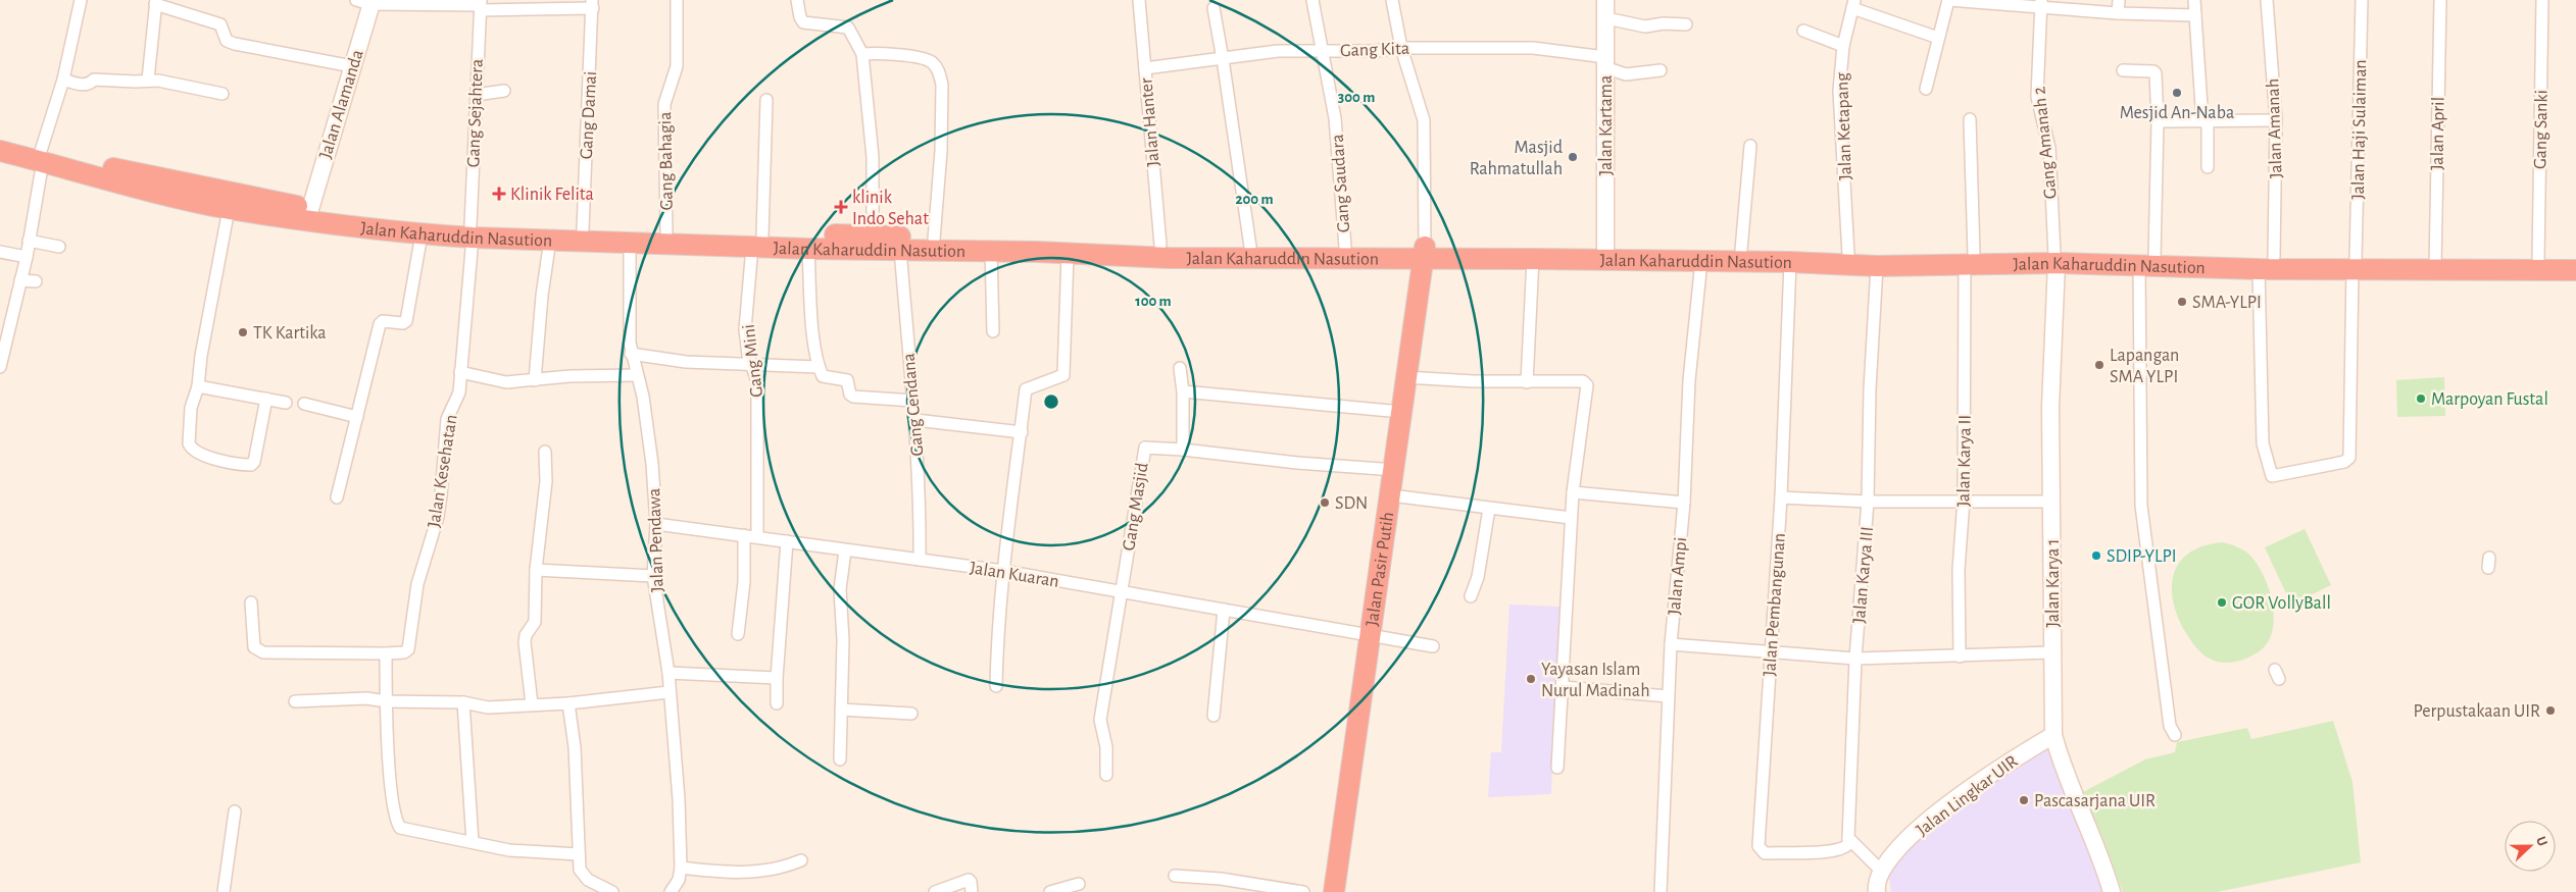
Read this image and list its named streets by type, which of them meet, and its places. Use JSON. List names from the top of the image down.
{
  "streets": {
    "highway": ["Jalan Kaharuddin Nasution", "Jalan Pasir Putih"],
    "street": [
      "Gang Kita",
      "Jalan Alamanda",
      "Gang Sejahtera",
      "Gang Damai",
      "Jalan Hanter",
      "Jalan Kartama",
      "Jalan Ketapang",
      "Jalan Amanah",
      "Jalan Haji Sulaiman",
      "Gang Sanki",
      "Jalan April",
      "Gang Amanah 2",
      "Gang Bahagia",
      "Gang Saudara",
      "Gang Mini",
      "Gang Cendana",
      "Jalan Karya II",
      "Jalan Kesehatan",
      "Gang Masjid",
      "Jalan Pendawa",
      "Jalan Kuaran",
      "Jalan Karya III",
      "Jalan Ampi",
      "Jalan Karya 1",
      "Jalan Pembangunan",
      "Jalan Lingkar UIR"
    ]
  },
  "crossings": [
    ["Gang Kita", "Jalan Hanter"],
    ["Gang Kita", "Jalan Kartama"],
    ["Gang Kita", "Gang Saudara"],
    ["Jalan Alamanda", "Jalan Kaharuddin Nasution"],
    ["Gang Sejahtera", "Jalan Kaharuddin Nasution"],
    ["Gang Sejahtera", "Jalan Kesehatan"],
    ["Gang Damai", "Jalan Kaharuddin Nasution"],
    ["Jalan Hanter", "Jalan Kaharuddin Nasution"],
    ["Jalan Kartama", "Jalan Kaharuddin Nasution"],
    ["Jalan Ketapang", "Jalan Kaharuddin Nasution"],
    ["Jalan Amanah", "Jalan Haji Sulaiman"],
    ["Jalan Amanah", "Jalan Kaharuddin Nasution"],
    ["Jalan Haji Sulaiman", "Jalan Kaharuddin Nasution"],
    ["Gang Sanki", "Jalan Kaharuddin Nasution"],
    ["Jalan April", "Jalan Kaharuddin Nasution"],
    ["Gang Amanah 2", "Jalan Kaharuddin Nasution"],
    ["Gang Amanah 2", "Jalan Karya 1"],
    ["Gang Bahagia", "Jalan Kaharuddin Nasution"],
    ["Gang Saudara", "Jalan Kaharuddin Nasution"],
    ["Jalan Kaharuddin Nasution", "Gang Mini"],
    ["Jalan Kaharuddin Nasution", "Gang Cendana"],
    ["Jalan Kaharuddin Nasution", "Jalan Karya II"],
    ["Jalan Kaharuddin Nasution", "Jalan Kesehatan"],
    ["Jalan Kaharuddin Nasution", "Jalan Pendawa"],
    ["Jalan Kaharuddin Nasution", "Jalan Pasir Putih"],
    ["Jalan Kaharuddin Nasution", "Jalan Karya III"],
    ["Jalan Kaharuddin Nasution", "Jalan Ampi"],
    ["Jalan Kaharuddin Nasution", "Jalan Karya 1"],
    ["Jalan Kaharuddin Nasution", "Jalan Pembangunan"],
    ["Gang Mini", "Jalan Kuaran"],
    ["Gang Cendana", "Jalan Kuaran"],
    ["Gang Masjid", "Jalan Pasir Putih"],
    ["Gang Masjid", "Jalan Kuaran"],
    ["Jalan Pendawa", "Jalan Kuaran"],
    ["Jalan Pasir Putih", "Jalan Kuaran"],
    ["Jalan Karya III", "Jalan Pembangunan"],
    ["Jalan Karya 1", "Jalan Lingkar UIR"]
  ],
  "places": {
    "other": [
      "Mesjid An-Naba",
      "Masjid Rahmatullah",
      "SMA-YLPI",
      "TK Kartika",
      "Lapangan SMA YLPI",
      "Marpoyan Fustal",
      "SDN",
      "SDIP-YLPI",
      "GOR VollyBall",
      "Yayasan Islam Nurul Madinah",
      "Perpustakaan UIR",
      "Pascasarjana UIR"
    ],
    "health": ["Klinik Felita", "klinik Indo Sehat"]
  },
  "north": "right",
  "rings": ["300 m", "200 m", "100 m"]
}
